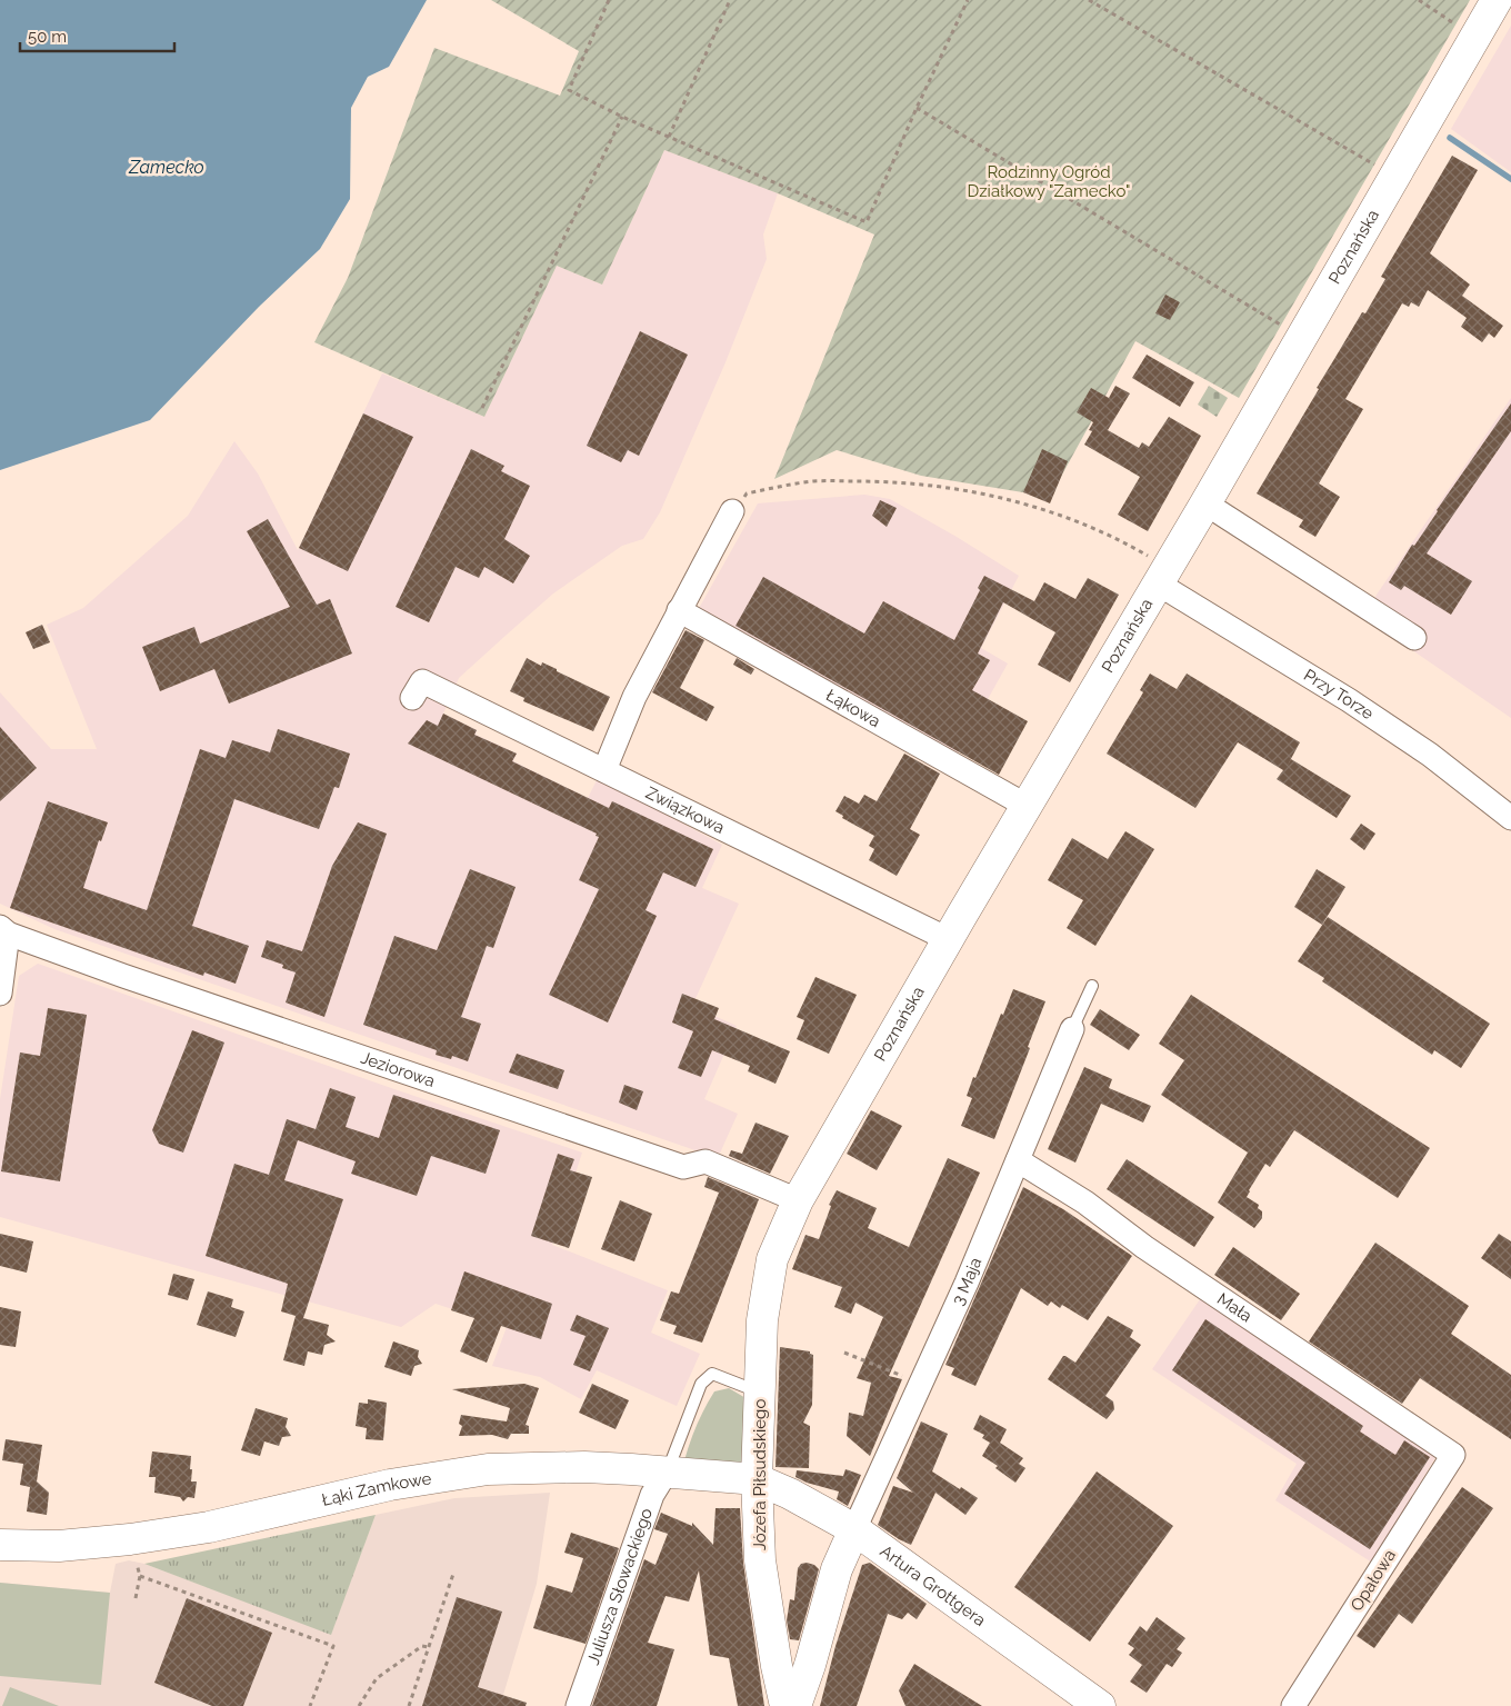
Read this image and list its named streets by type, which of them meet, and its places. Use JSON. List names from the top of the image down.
{
  "streets": {
    "street": [
      "Poznańska",
      "Przy Torze",
      "Łąkowa",
      "Związkowa",
      "Jeziorowa",
      "3 Maja",
      "Mała",
      "Józefa Piłsudskiego",
      "Łąki Zamkowe",
      "Opałowa",
      "Artura Grottgera",
      "Juliusza Słowackiego"
    ]
  },
  "crossings": [
    ["Poznańska", "Przy Torze"],
    ["Poznańska", "Łąkowa"],
    ["Poznańska", "Związkowa"],
    ["Poznańska", "Jeziorowa"],
    ["Poznańska", "Józefa Piłsudskiego"],
    ["3 Maja", "Mała"],
    ["3 Maja", "Artura Grottgera"],
    ["Mała", "Opałowa"],
    ["Józefa Piłsudskiego", "Łąki Zamkowe"],
    ["Józefa Piłsudskiego", "Artura Grottgera"],
    ["Łąki Zamkowe", "Artura Grottgera"],
    ["Łąki Zamkowe", "Juliusza Słowackiego"]
  ],
  "water": ["Zamecko"],
  "parks": ["Rodzinny Ogród Działkowy \"Zamecko\""],
  "scale_bar": "50 m"
}
